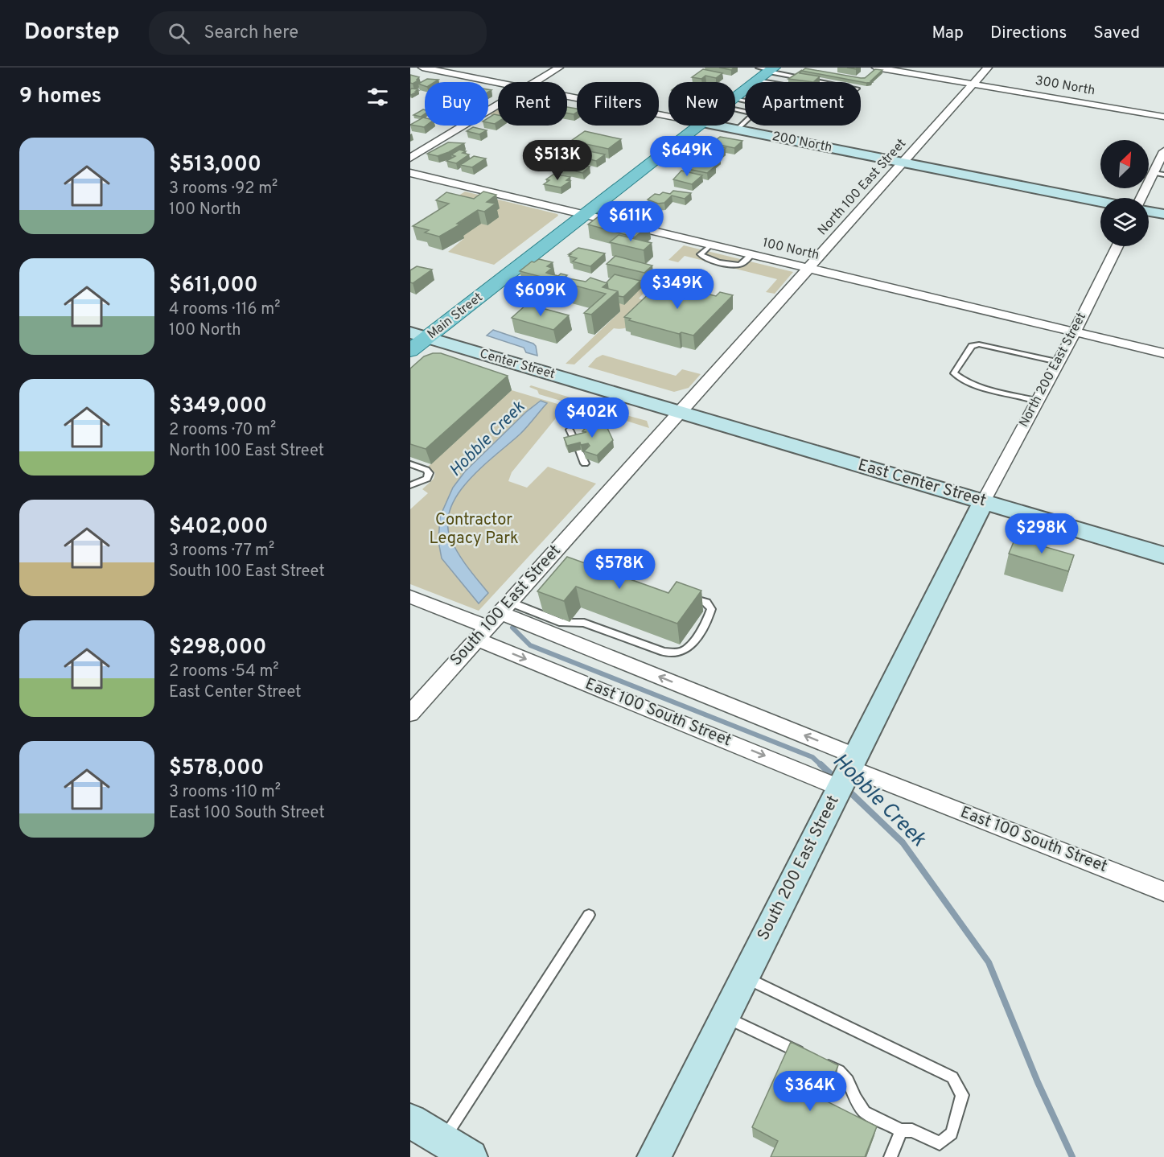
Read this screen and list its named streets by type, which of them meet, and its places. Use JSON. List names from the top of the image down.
{
  "streets": {
    "main road": ["Main Street"],
    "street": [
      "300 North",
      "200 North",
      "North 100 East Street",
      "100 North",
      "Center Street",
      "North 200 East Street",
      "East Center Street",
      "South 100 East Street",
      "East 100 South Street",
      "South 200 East Street"
    ]
  },
  "crossings": [
    ["300 North", "North 100 East Street"],
    ["200 North", "North 100 East Street"],
    ["North 100 East Street", "100 North"],
    ["North 100 East Street", "Center Street"],
    ["North 100 East Street", "East Center Street"],
    ["North 100 East Street", "South 100 East Street"],
    ["100 North", "Main Street"],
    ["100 North", "North 200 East Street"],
    ["Main Street", "Center Street"],
    ["Center Street", "East Center Street"],
    ["Center Street", "South 100 East Street"],
    ["North 200 East Street", "East Center Street"],
    ["North 200 East Street", "South 200 East Street"],
    ["East Center Street", "South 100 East Street"],
    ["East Center Street", "South 200 East Street"],
    ["South 100 East Street", "East 100 South Street"],
    ["East 100 South Street", "South 200 East Street"]
  ],
  "water": ["Hobble Creek"],
  "parks": ["Contractor Legacy Park"],
  "north": "top right",
  "page": {
    "header": "Doorstep",
    "search": "Search here",
    "nav": ["Map", "Directions", "Saved"],
    "heading": "9 homes",
    "chip": [
      "Buy",
      "Rent",
      "Filters",
      "New",
      "Apartment"
    ],
    "list": [
      {
        "name": "$513,000",
        "note": "3 rooms · 92 m² · 100 North"
      },
      {
        "name": "$611,000",
        "note": "4 rooms · 116 m² · 100 North"
      },
      {
        "name": "$349,000",
        "note": "2 rooms · 70 m² · North 100 East Street"
      },
      {
        "name": "$402,000",
        "note": "3 rooms · 77 m² · South 100 East Street"
      },
      {
        "name": "$298,000",
        "note": "2 rooms · 54 m² · East Center Street"
      },
      {
        "name": "$578,000",
        "note": "3 rooms · 110 m² · East 100 South Street"
      }
    ],
    "price": [
      "$649K",
      "$513K",
      "$611K",
      "$349K",
      "$609K",
      "$402K",
      "$298K",
      "$578K",
      "$364K"
    ]
  }
}
